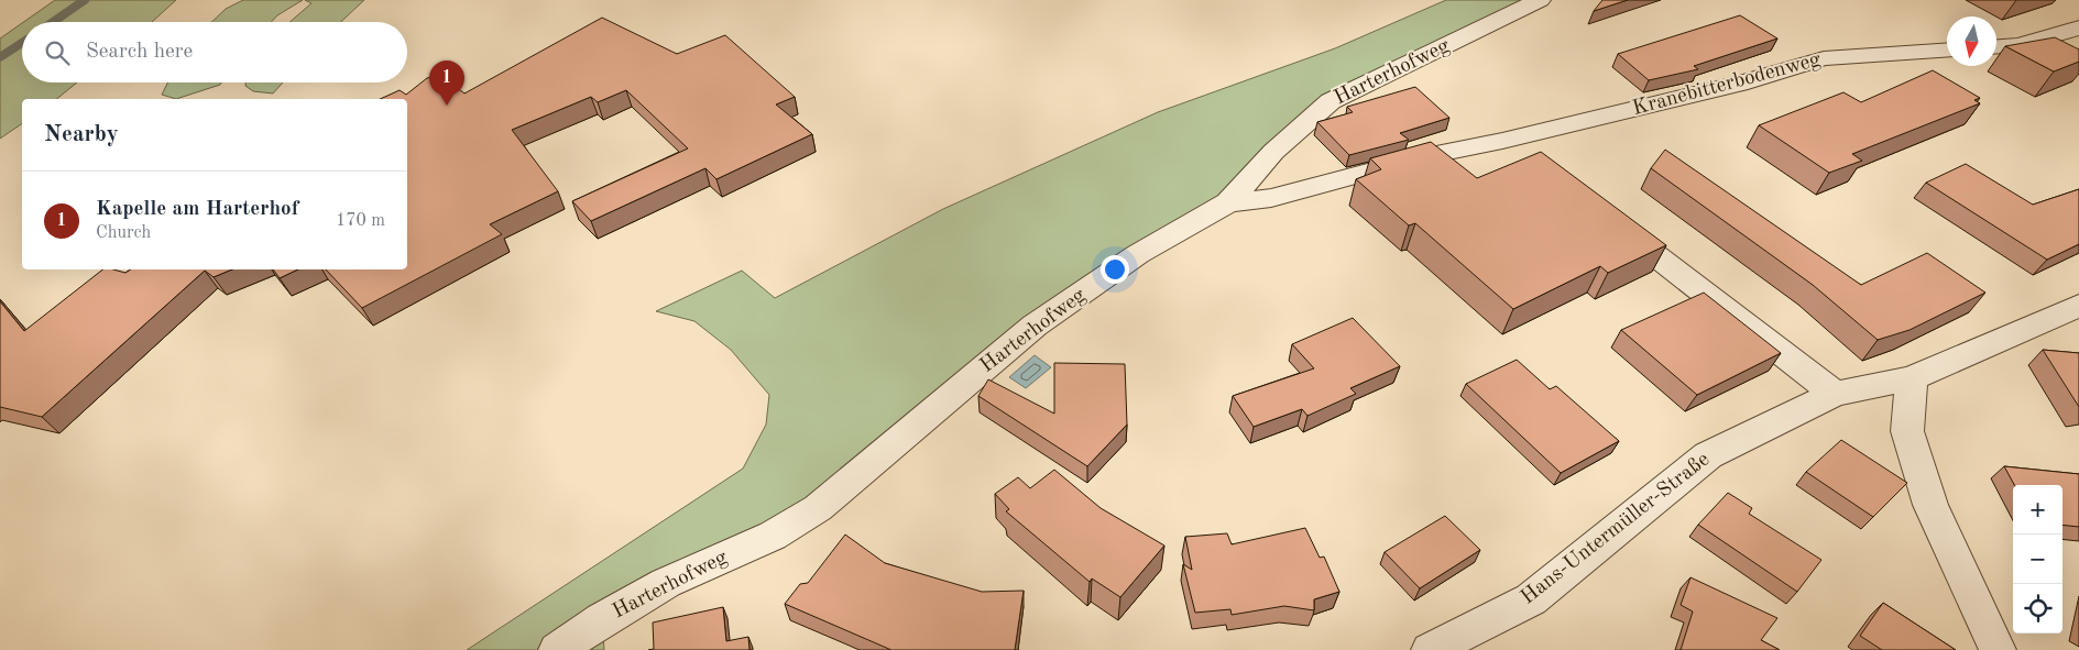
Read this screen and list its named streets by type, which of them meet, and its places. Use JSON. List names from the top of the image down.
{
  "streets": {
    "street": ["Harterhofweg", "Kranebitterbodenweg", "Hans-Untermüller-Straße"]
  },
  "crossings": [
    ["Harterhofweg", "Kranebitterbodenweg"]
  ],
  "north": "bottom",
  "page": {
    "search": "Search here",
    "pins": "1",
    "heading": "Nearby",
    "list": [
      {
        "mark": "1",
        "name": "Kapelle am Harterhof",
        "note": "Church",
        "value": "170 m"
      }
    ],
    "map_buttons": ["+", "−"]
  }
}
